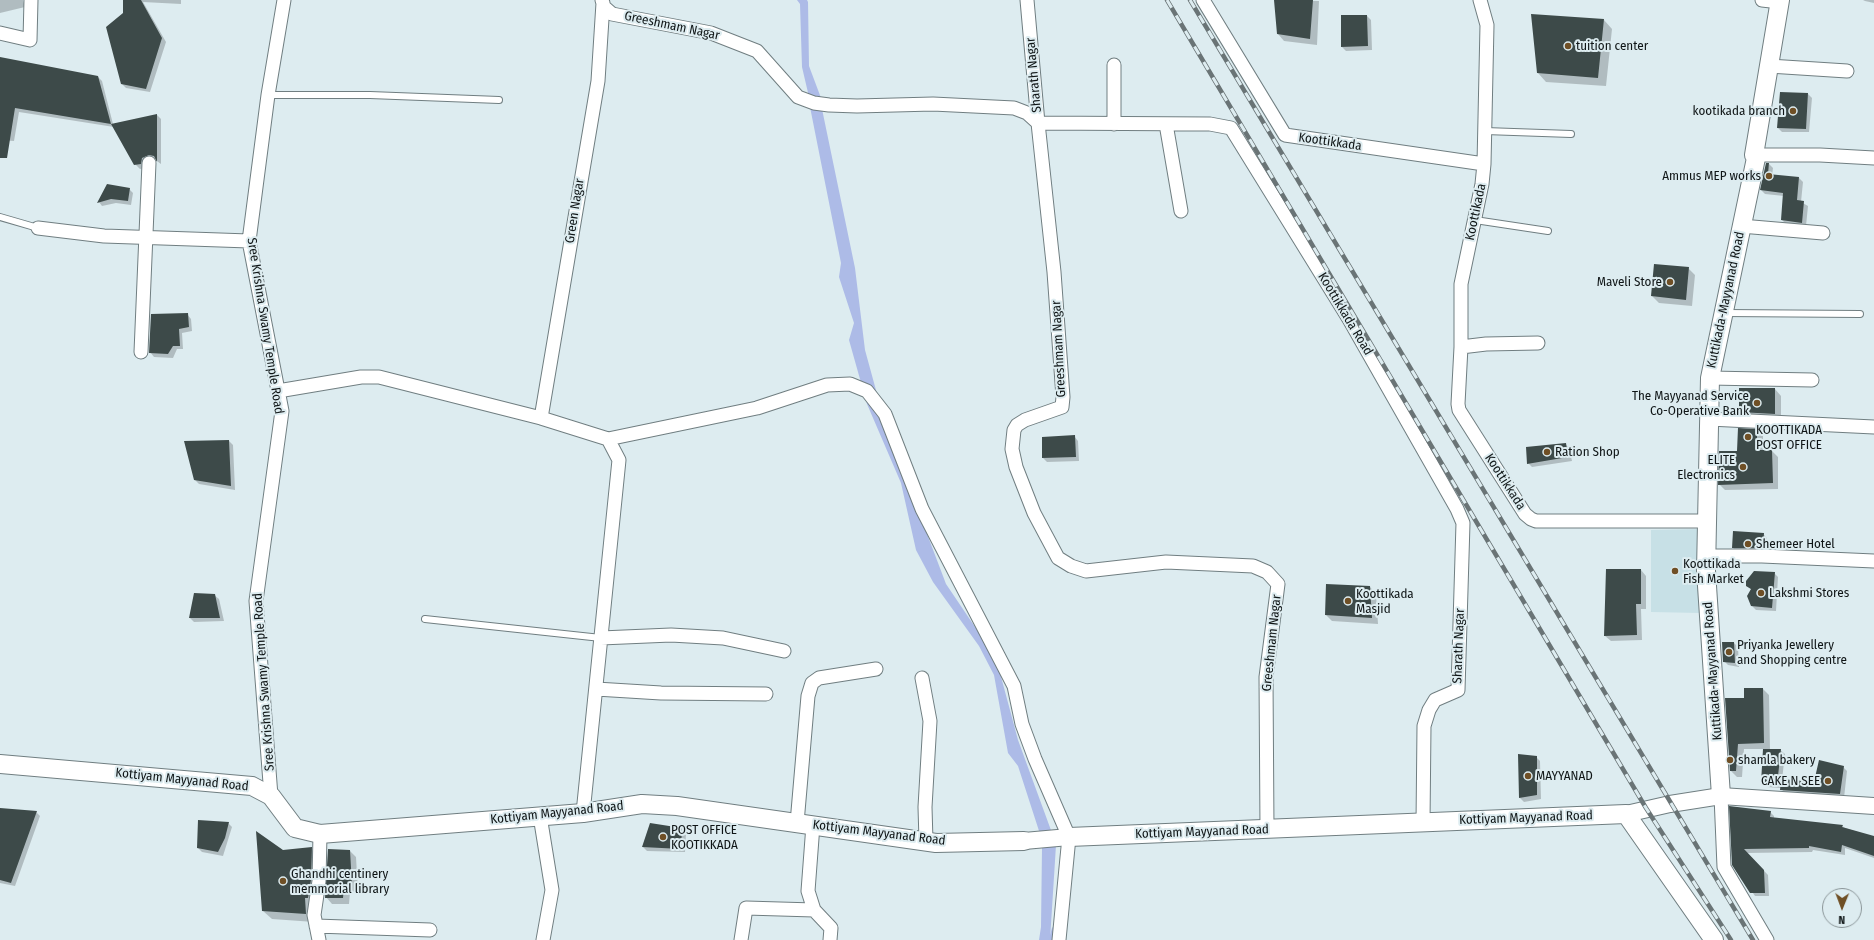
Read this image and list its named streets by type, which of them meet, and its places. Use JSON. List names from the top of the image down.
{
  "streets": {
    "main road": ["Kuttikada-Mayyanad Road", "Kottiyam Mayyanad Road"],
    "street": [
      "Greeshmam Nagar",
      "Sharath Nagar",
      "Koottikkada",
      "Green Nagar",
      "Koottikada",
      "Koottikkada Road",
      "Sree Krishna Swamy Temple Road"
    ]
  },
  "crossings": [
    ["Greeshmam Nagar", "Sharath Nagar"],
    ["Greeshmam Nagar", "Green Nagar"],
    ["Greeshmam Nagar", "Kottiyam Mayyanad Road"],
    ["Sharath Nagar", "Koottikkada Road"],
    ["Sharath Nagar", "Kottiyam Mayyanad Road"],
    ["Koottikkada", "Koottikada"],
    ["Koottikkada", "Kuttikada-Mayyanad Road"],
    ["Kuttikada-Mayyanad Road", "Kottiyam Mayyanad Road"],
    ["Sree Krishna Swamy Temple Road", "Kottiyam Mayyanad Road"]
  ],
  "places": [
    "tuition center",
    "kootikada branch",
    "Ammus MEP works",
    "Maveli Store",
    "The Mayyanad Service Co-Operative Bank",
    "KOOTTIKADA POST OFFICE",
    "Ration Shop",
    "ELITE Electronics",
    "Shemeer Hotel",
    "Koottikada Fish Market",
    "Lakshmi Stores",
    "Koottikada Masjid",
    "Priyanka Jewellery and Shopping centre",
    "shamla bakery",
    "MAYYANAD",
    "CAKE N SEE",
    "POST OFFICE KOOTIKKADA",
    "Ghandhi centinery memmorial library"
  ],
  "north": "bottom"
}
